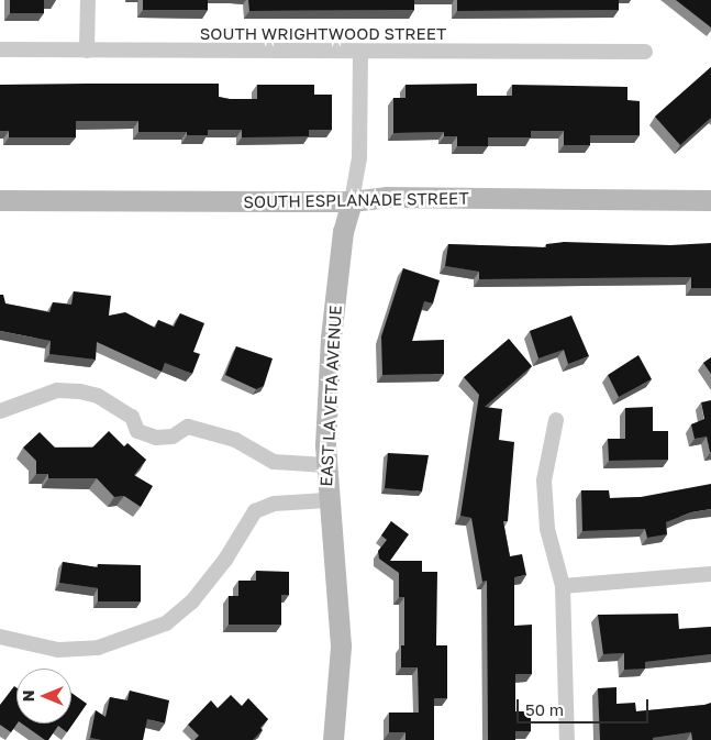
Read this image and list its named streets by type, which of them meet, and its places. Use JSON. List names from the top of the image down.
{
  "streets": {
    "main road": ["SOUTH ESPLANADE STREET", "EAST LA VETA AVENUE"],
    "street": ["SOUTH WRIGHTWOOD STREET"]
  },
  "crossings": [
    ["SOUTH WRIGHTWOOD STREET", "EAST LA VETA AVENUE"],
    ["SOUTH ESPLANADE STREET", "EAST LA VETA AVENUE"]
  ],
  "scale_bar": "50 m",
  "north": "left"
}
